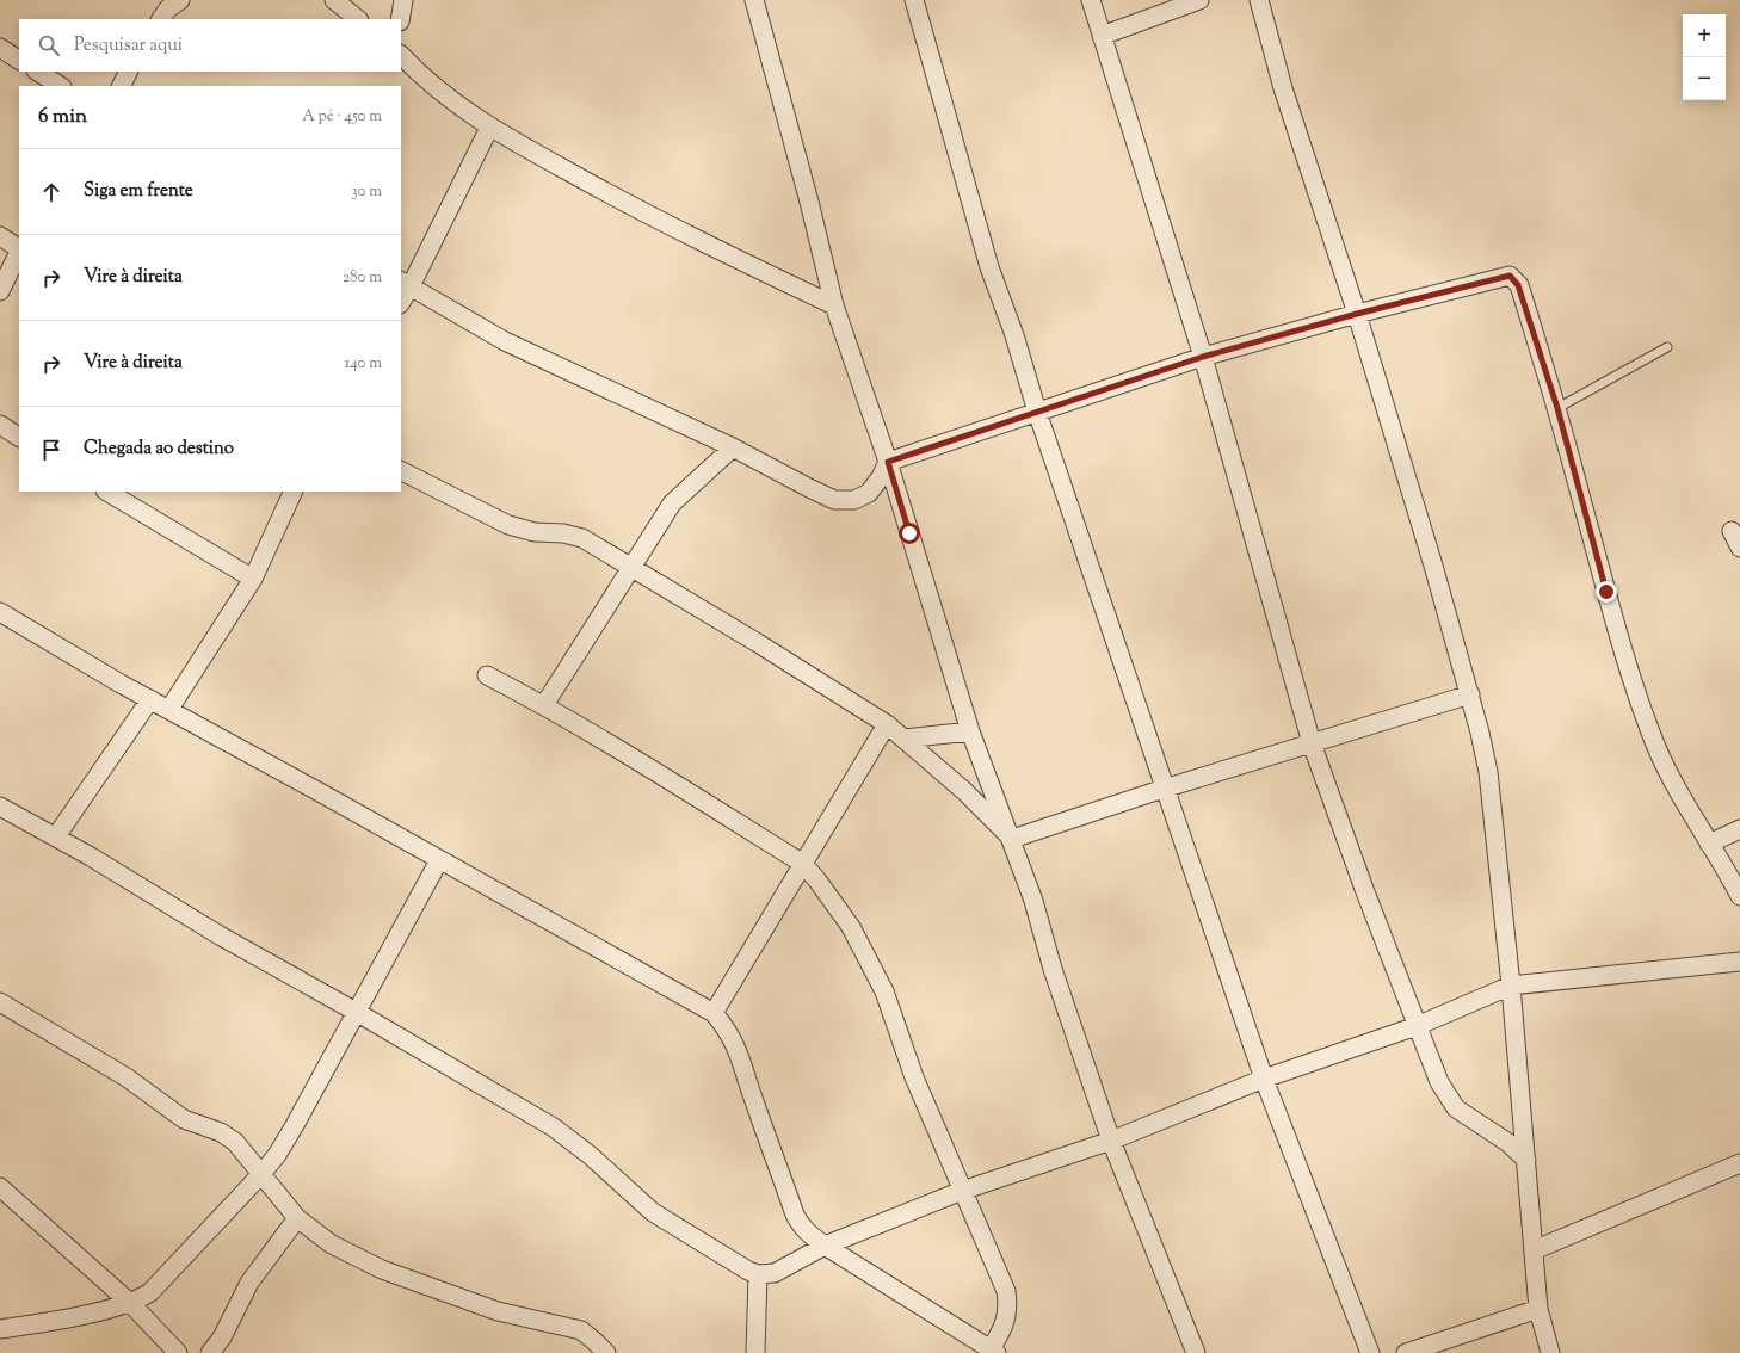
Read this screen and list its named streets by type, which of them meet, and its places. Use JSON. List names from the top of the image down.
{
  "page": {
    "map_buttons": ["+", "−"],
    "search": "Pesquisar aqui",
    "heading": ["6 min", "A pé · 450 m"],
    "list": [
      ["Siga em frente", "30 m"],
      ["Vire à direita", "280 m"],
      ["Vire à direita", "140 m"],
      "Chegada ao destino"
    ]
  }
}
